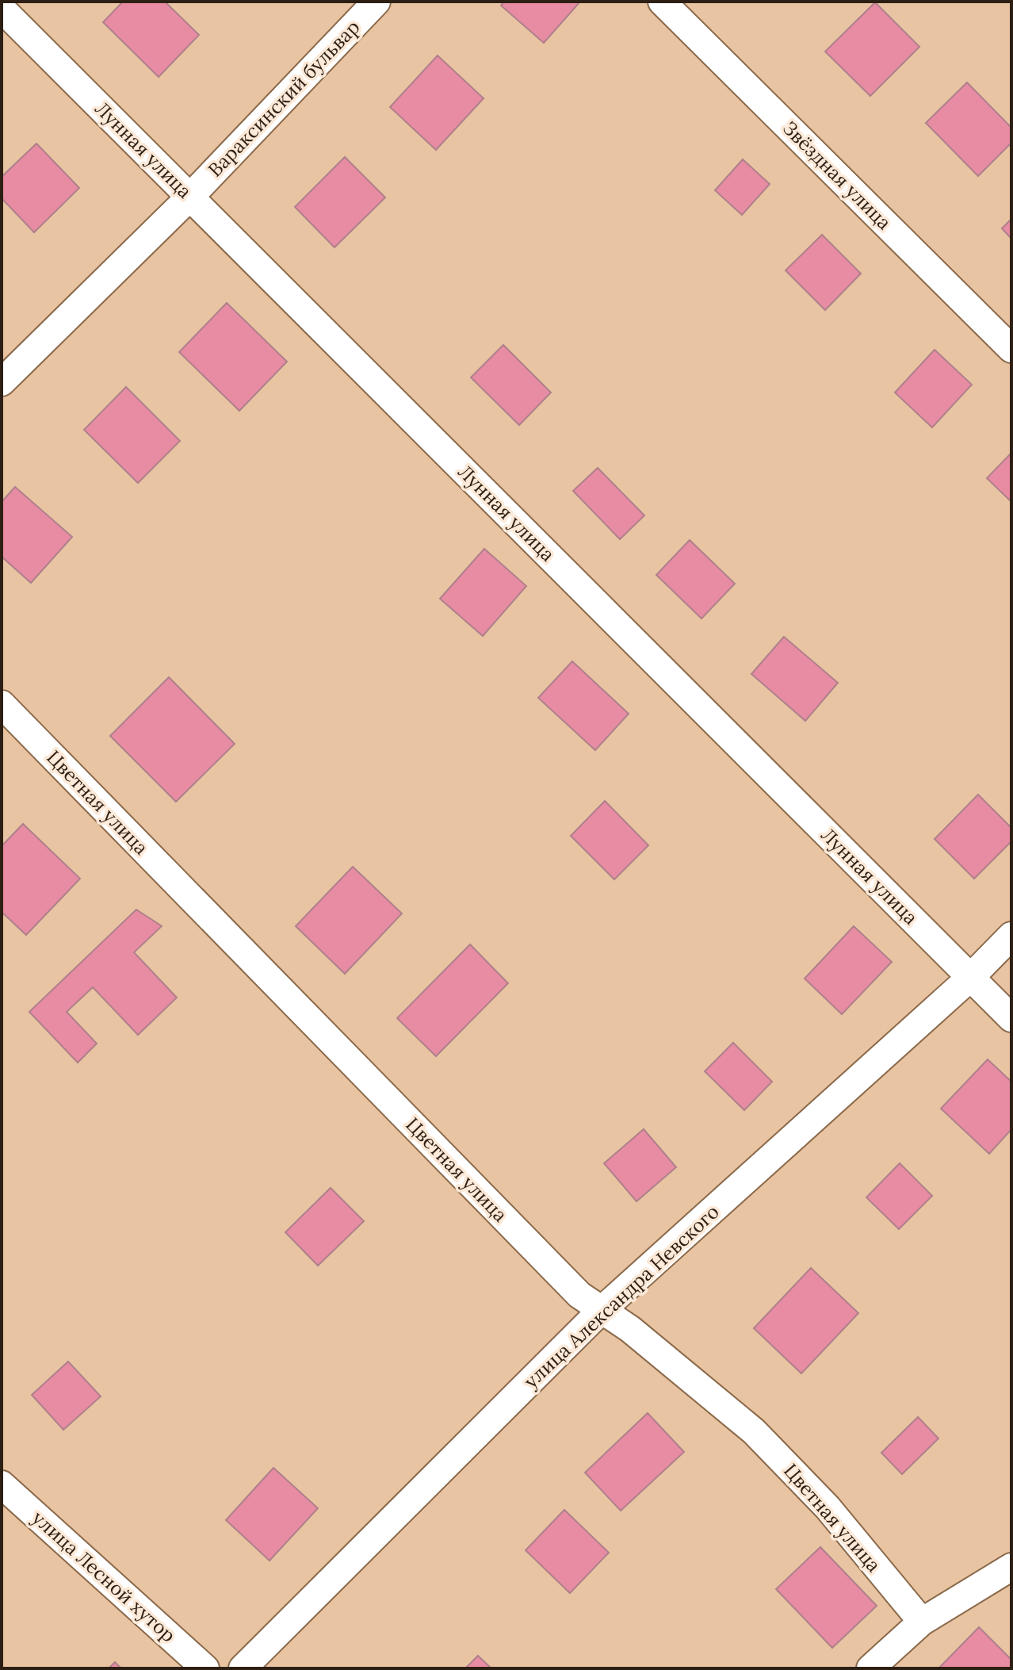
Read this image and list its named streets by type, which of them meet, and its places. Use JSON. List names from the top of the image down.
{
  "streets": {
    "street": [
      "Вараксинский бульвар",
      "Лунная улица",
      "Звёздная улица",
      "Цветная улица",
      "улица Александра Невского",
      "улица Лесной хутор"
    ]
  },
  "crossings": [
    ["Вараксинский бульвар", "Лунная улица"],
    ["Лунная улица", "улица Александра Невского"],
    ["Цветная улица", "улица Александра Невского"]
  ]
}
